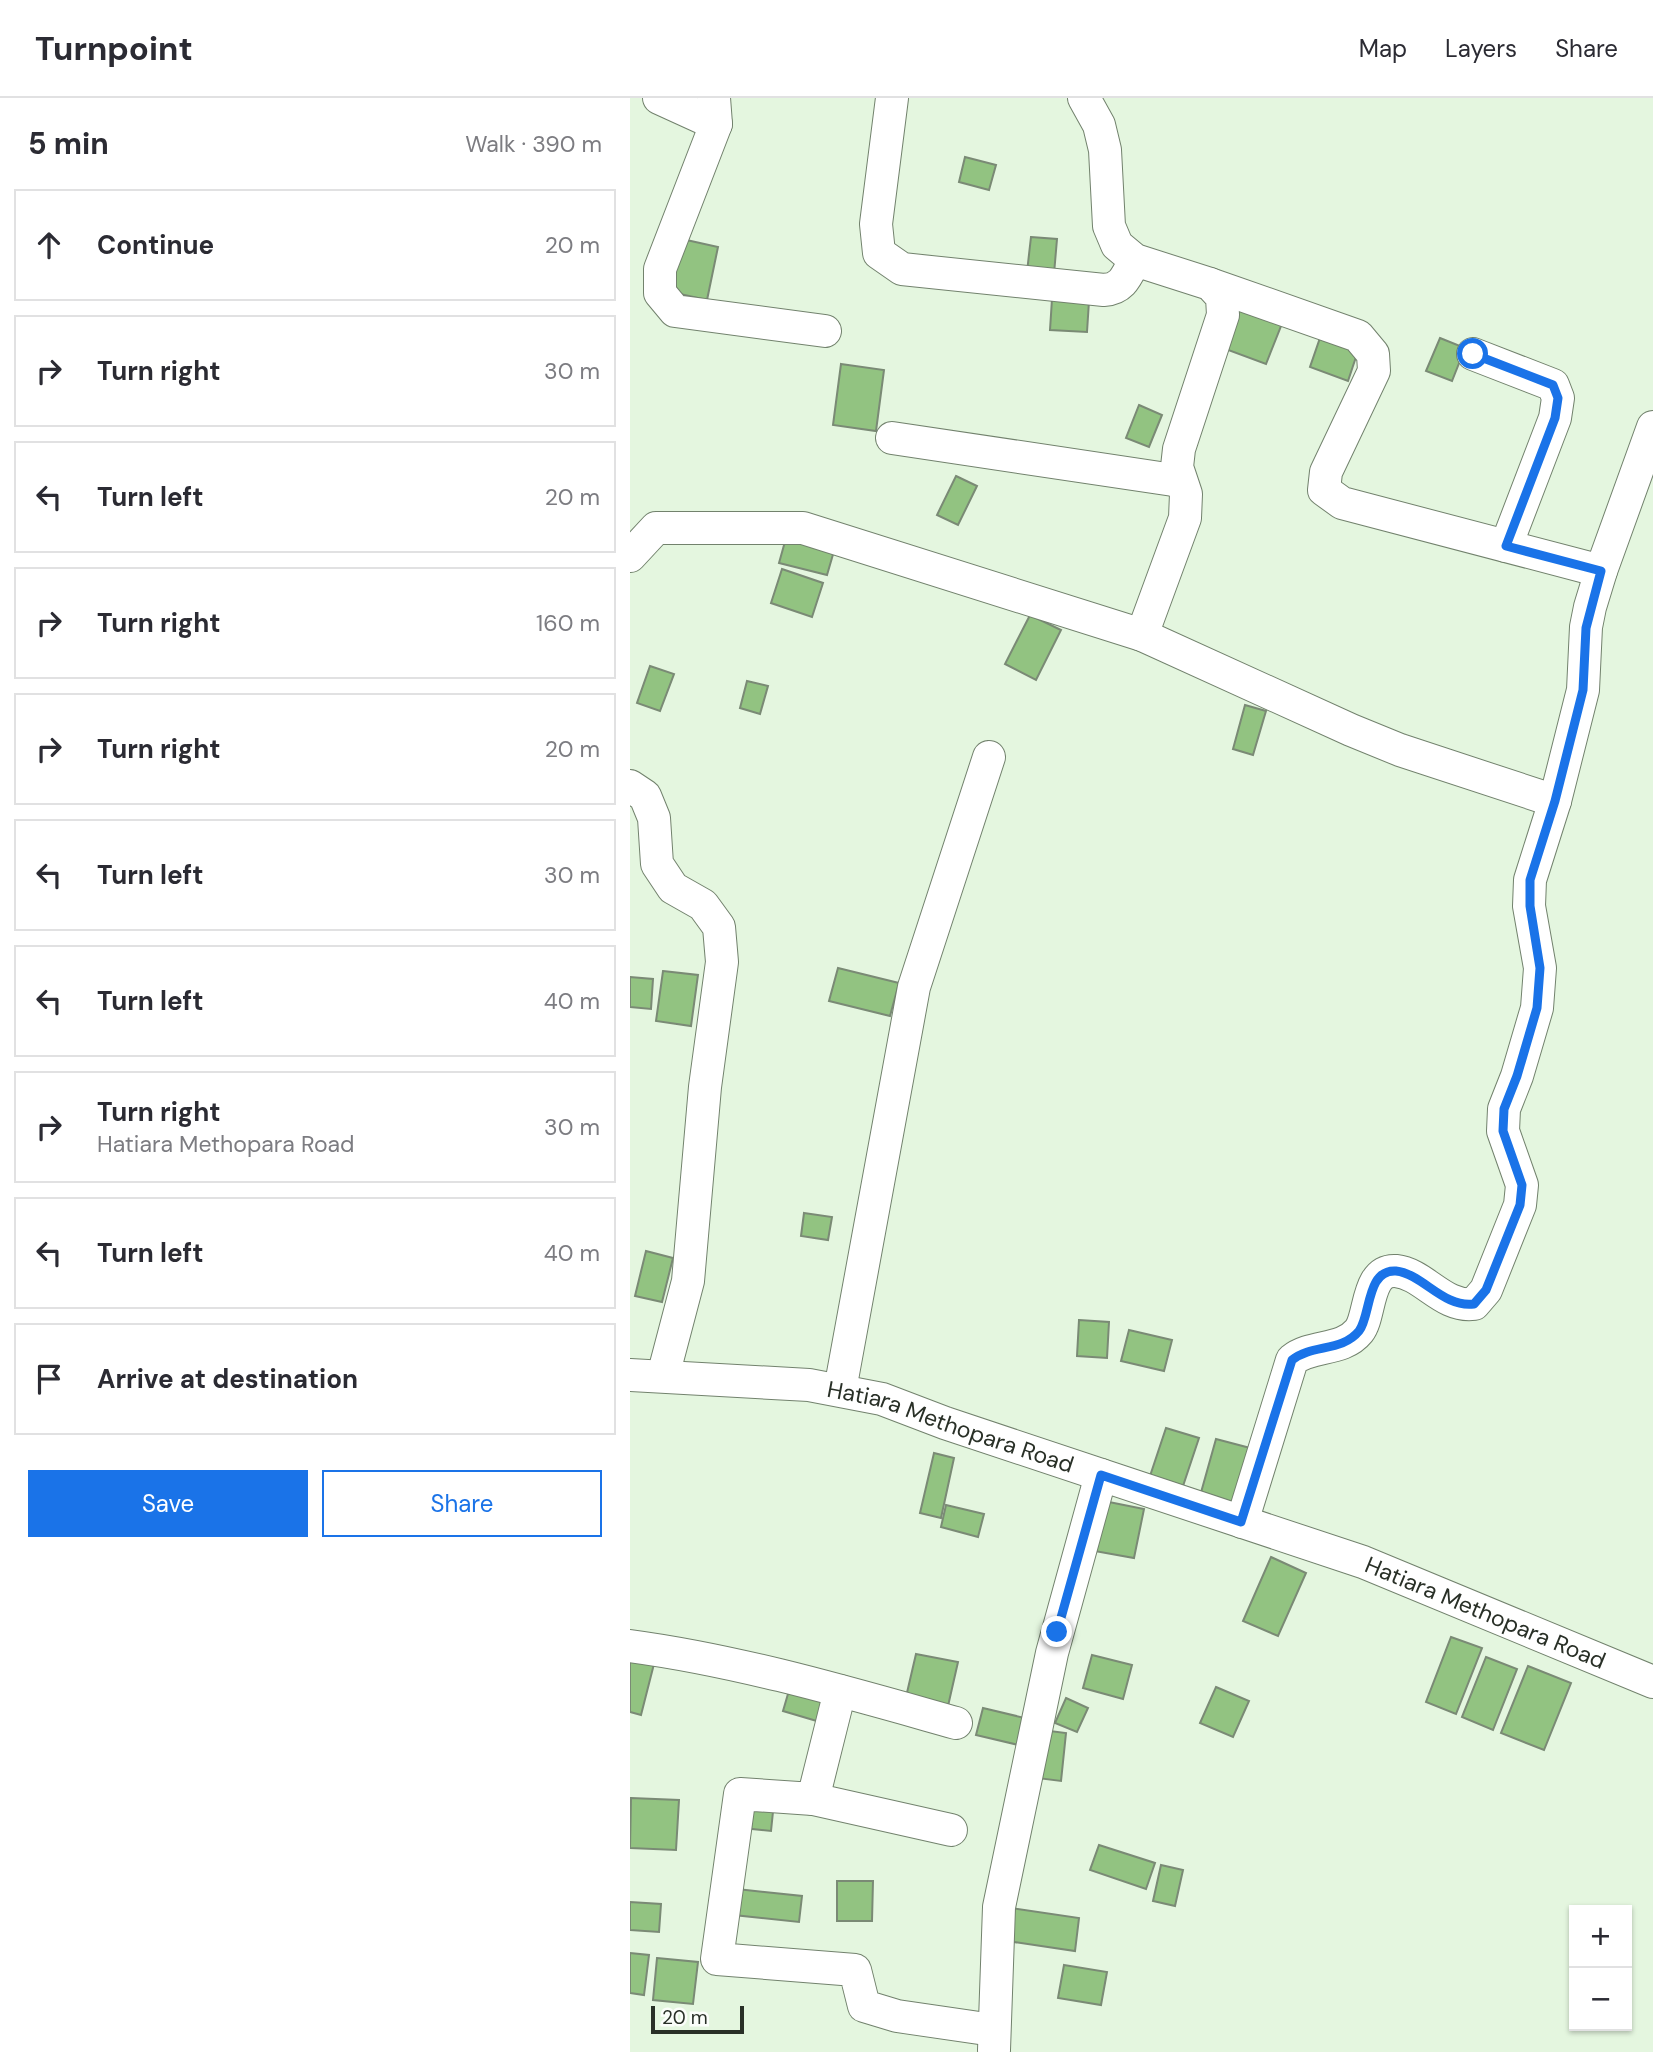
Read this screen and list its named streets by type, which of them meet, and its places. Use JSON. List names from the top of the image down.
{
  "streets": {
    "street": ["Hatiara Methopara Road"]
  },
  "scale_bar": "20 m",
  "page": {
    "header": "Turnpoint",
    "nav": ["Map", "Layers", "Share"],
    "heading": ["5 min", "Walk · 390 m"],
    "list": [
      ["Continue", "20 m"],
      ["Turn right", "30 m"],
      ["Turn left", "20 m"],
      ["Turn right", "160 m"],
      ["Turn right", "20 m"],
      ["Turn left", "30 m"],
      ["Turn left", "40 m"],
      ["Turn right", "Hatiara Methopara Road", "30 m"],
      ["Turn left", "40 m"],
      "Arrive at destination"
    ],
    "buttons": ["Save", "Share"],
    "map_buttons": ["+", "−"],
    "scale": "20 m"
  }
}
